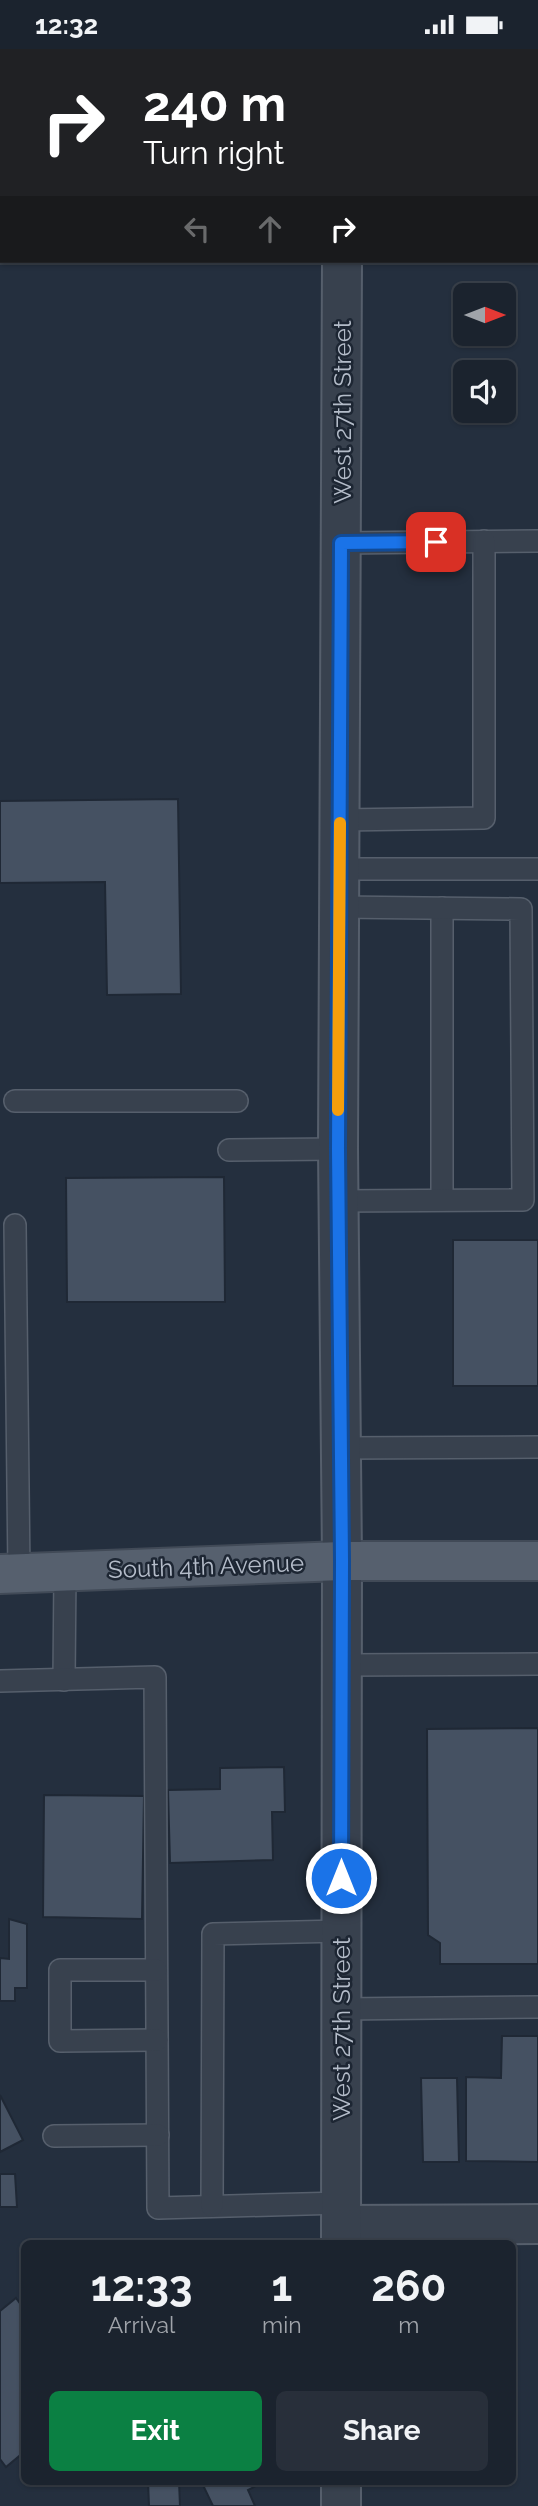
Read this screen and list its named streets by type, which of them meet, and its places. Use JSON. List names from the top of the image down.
{
  "streets": {
    "main road": ["South 4th Avenue"],
    "street": ["West 27th Street"]
  },
  "crossings": [
    ["West 27th Street", "South 4th Avenue"]
  ],
  "north": "right",
  "page": {
    "status": "12:32",
    "turn": ["240 m", "Turn right"],
    "eta": [
      "12:33",
      "Arrival",
      "1",
      "min",
      "260",
      "m"
    ],
    "buttons": ["Exit", "Share"]
  }
}
